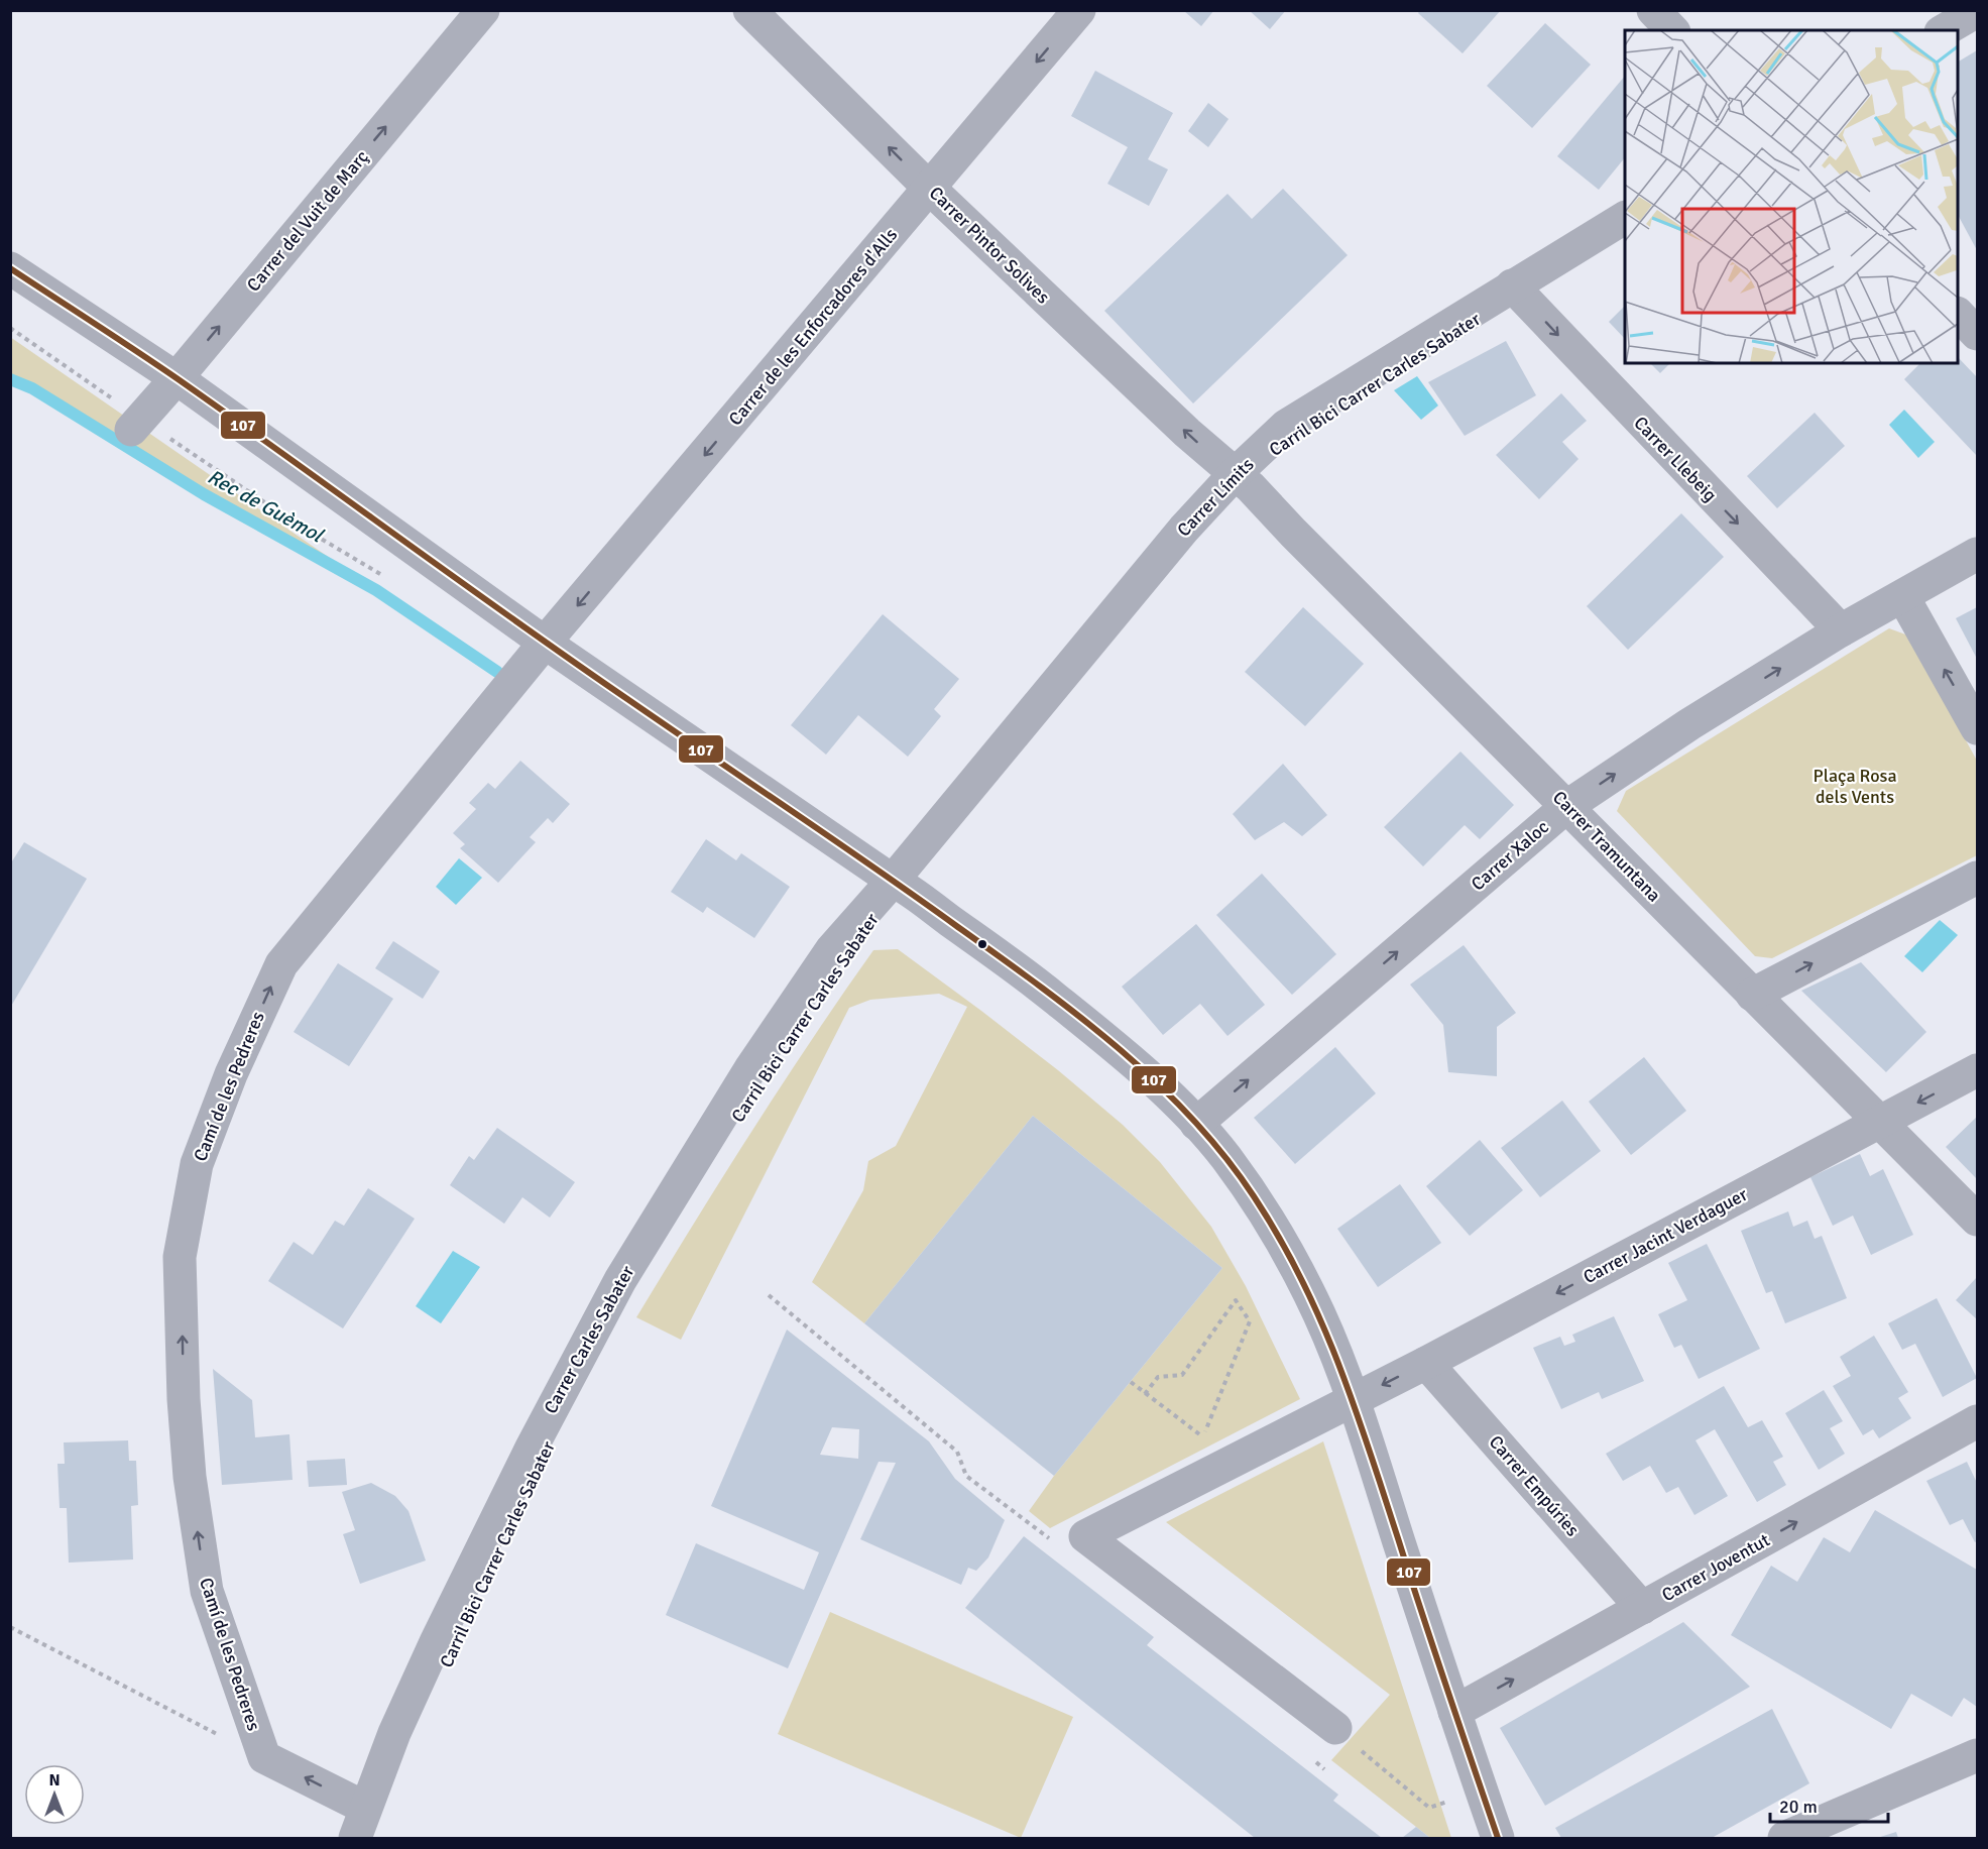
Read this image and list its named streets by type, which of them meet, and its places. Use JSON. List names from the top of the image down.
{
  "streets": {
    "street": [
      "Carrer del Vuit de Març",
      "Carrer Pintor Solives",
      "Carrer de les Enforcadores d'Alls",
      "Carrer Llebeig",
      "Carrer Límits",
      "Carrer Tramuntana",
      "Carrer Xaloc",
      "Camí de les Pedreres",
      "Carrer Jacint Verdaguer",
      "Carrer Carles Sabater",
      "Carrer Empúries",
      "Carrer Joventut"
    ]
  },
  "crossings": [
    ["Carrer Pintor Solives", "Carrer de les Enforcadores d'Alls"],
    ["Carrer Pintor Solives", "Carrer Límits"],
    ["Carrer Pintor Solives", "Carrer Tramuntana"],
    ["Carrer de les Enforcadores d'Alls", "Camí de les Pedreres"],
    ["Carrer Llebeig", "Carrer Límits"],
    ["Carrer Llebeig", "Carrer Xaloc"],
    ["Carrer Límits", "Carrer Tramuntana"],
    ["Carrer Límits", "Carrer Carles Sabater"],
    ["Carrer Tramuntana", "Carrer Xaloc"],
    ["Carrer Tramuntana", "Carrer Jacint Verdaguer"],
    ["Carrer Jacint Verdaguer", "Carrer Empúries"],
    ["Carrer Empúries", "Carrer Joventut"]
  ],
  "one_way": [
    "Carrer del Vuit de Març",
    "Carrer Pintor Solives",
    "Carrer de les Enforcadores d'Alls",
    "Carrer Llebeig",
    "Camí de les Pedreres",
    "Carrer Jacint Verdaguer"
  ],
  "water": ["Rec de Guèmol"],
  "parks": ["Plaça Rosa dels Vents"],
  "lines": ["transit line 107"],
  "scale_bar": "20 m",
  "north": "top"
}
